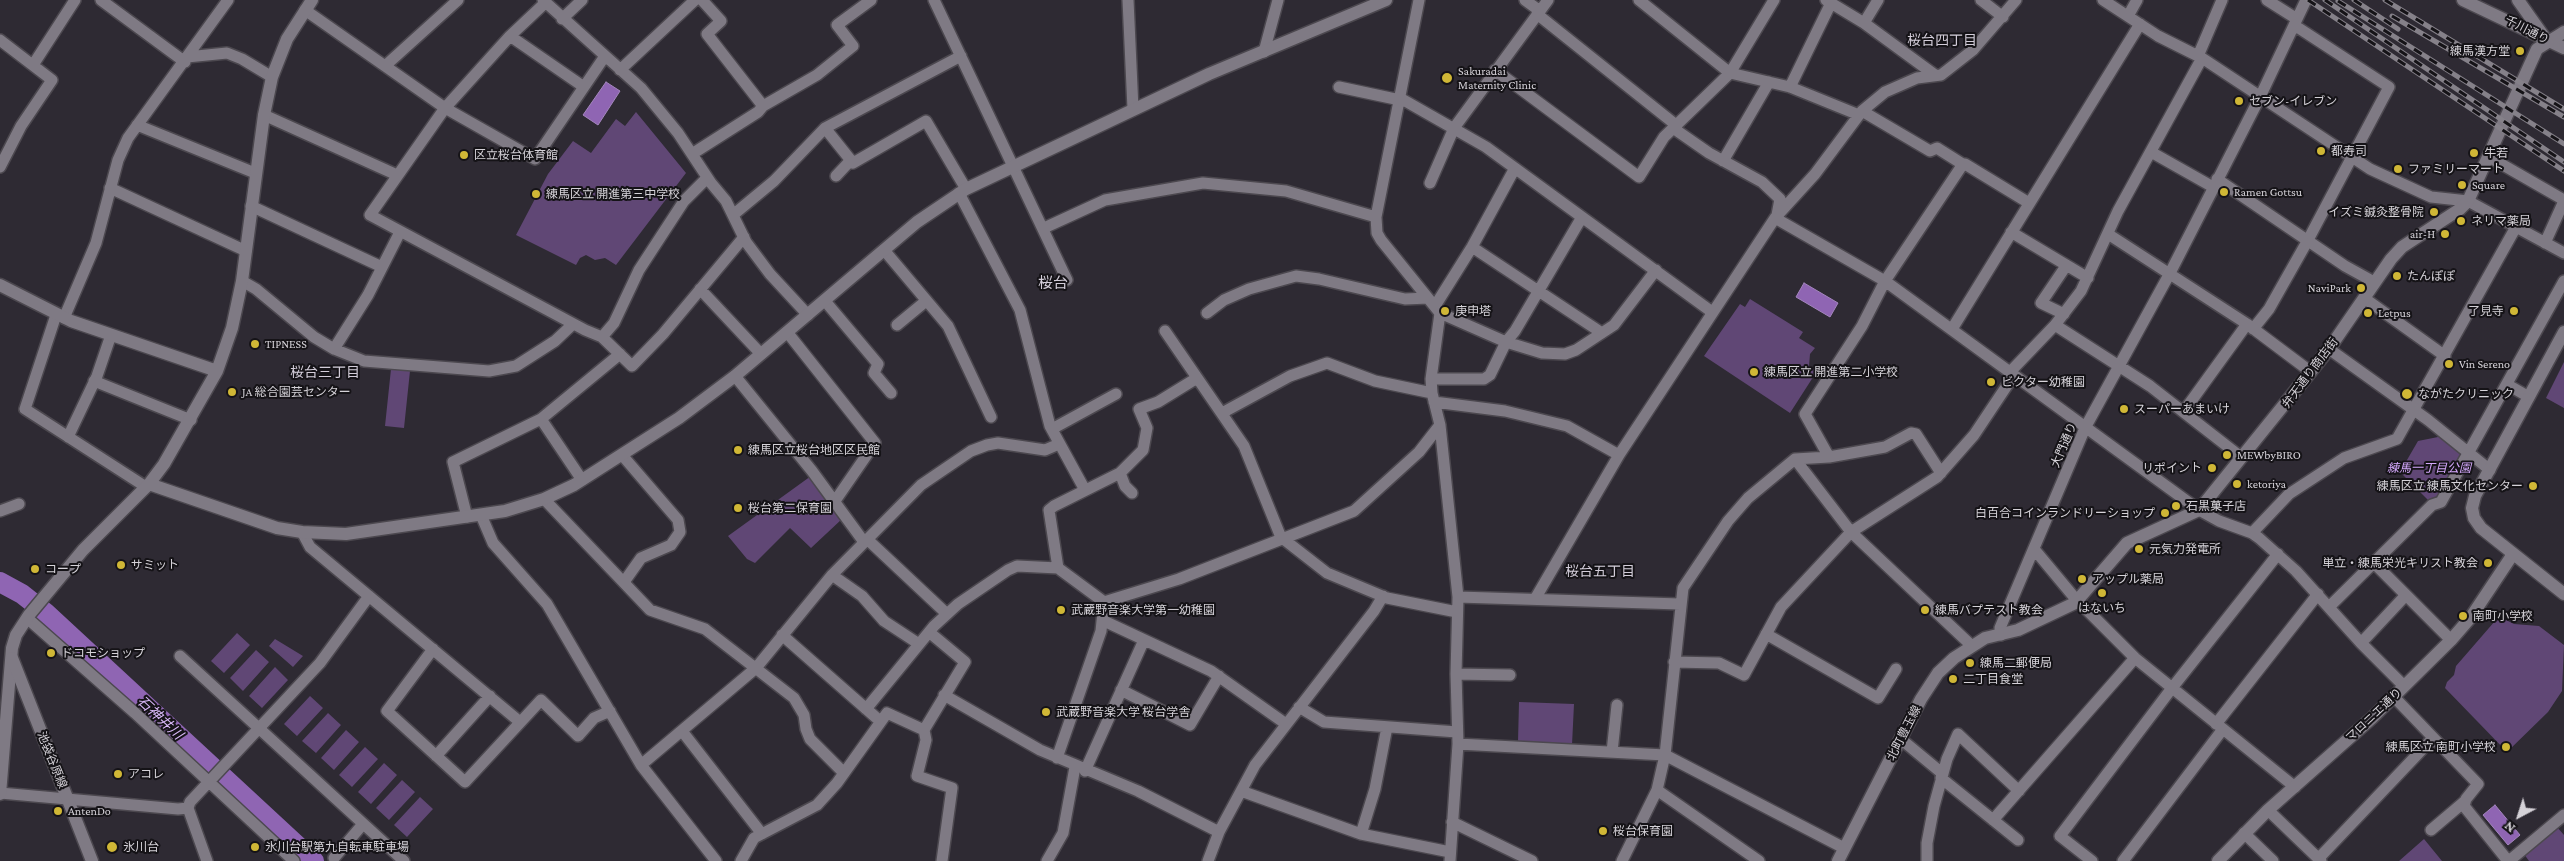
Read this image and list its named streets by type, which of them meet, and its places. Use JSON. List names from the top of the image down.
{
  "streets": {
    "street": [
      "千川通り",
      "弁天通り商店街",
      "大門通り",
      "マロニエ通り",
      "北町豊玉線",
      "池袋谷原線"
    ]
  },
  "crossings": [
    ["千川通り", "弁天通り商店街"],
    ["弁天通り商店街", "大門通り"],
    ["弁天通り商店街", "北町豊玉線"],
    ["大門通り", "北町豊玉線"]
  ],
  "districts": [
    "桜台四丁目",
    "桜台",
    "桜台三丁目",
    "桜台五丁目"
  ],
  "water": ["石神井川"],
  "parks": ["練馬一丁目公園"],
  "places": [
    "練馬漢方堂",
    "Sakuradai Maternity Clinic",
    "セブン-イレブン",
    "都寿司",
    "牛若",
    "区立桜台体育館",
    "ファミリーマート",
    "Square",
    "Ramen Gottsu",
    "練馬区立 開進第三中学校",
    "イズミ鍼灸整骨院",
    "ネリマ薬局",
    "air-H",
    "たんぽぽ",
    "NaviPark",
    "庚申塔",
    "了見寺",
    "Letpus",
    "TIPNESS",
    "Vin Sereno",
    "練馬区立 開進第二小学校",
    "ビクター幼稚園",
    "JA 総合園芸センター",
    "ながたクリニック",
    "スーパーあまいけ",
    "練馬区立桜台地区区民館",
    "MEWbyBIRO",
    "リポイント",
    "ketoriya",
    "練馬区立 練馬文化センター",
    "石黒菓子店",
    "桜台第二保育園",
    "白百合コインランドリーショップ",
    "元気力発電所",
    "単立・練馬栄光キリスト教会",
    "サミット",
    "コープ",
    "アップル薬局",
    "はないち",
    "武蔵野音楽大学第一幼稚園",
    "練馬バプテスト教会",
    "南町小学校",
    "ドコモショップ",
    "練馬二郵便局",
    "二丁目食堂",
    "武蔵野音楽大学 桜台学舎",
    "練馬区立 南町小学校",
    "アコレ",
    "AntenDo",
    "桜台保育園",
    "氷川台",
    "氷川台駅第九自転車駐車場"
  ],
  "north": "bottom left"
}
